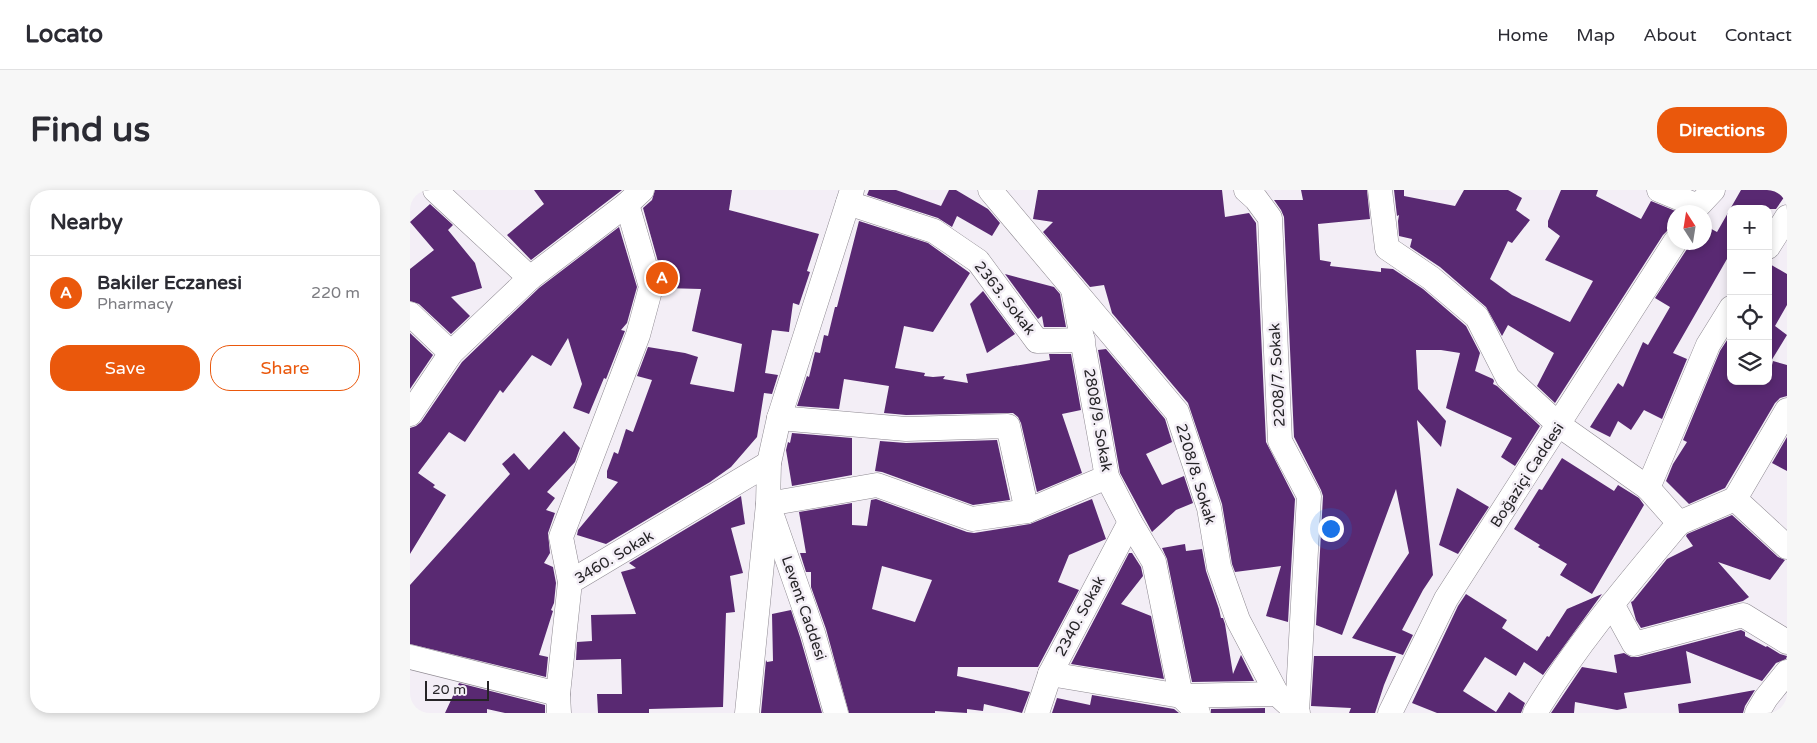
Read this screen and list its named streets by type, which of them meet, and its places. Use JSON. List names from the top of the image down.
{
  "streets": {
    "street": [
      "2363. Sokak",
      "2208/7. Sokak",
      "2808/9. Sokak",
      "2208/8. Sokak",
      "Boğaziçi Caddesi",
      "3460. Sokak",
      "Levent Caddesi",
      "2340. Sokak"
    ]
  },
  "crossings": [
    ["2363. Sokak", "2808/9. Sokak"],
    ["2208/7. Sokak", "2208/8. Sokak"],
    ["2808/9. Sokak", "2208/8. Sokak"],
    ["2808/9. Sokak", "2340. Sokak"]
  ],
  "scale_bar": "20 m",
  "north": "top",
  "page": {
    "header": "Locato",
    "nav": [
      "Home",
      "Map",
      "About",
      "Contact"
    ],
    "buttons": [
      "Directions",
      ["Save", "Share"]
    ],
    "title": "Find us",
    "heading": "Nearby",
    "map_buttons": ["+", "−"],
    "list": [
      {
        "mark": "A",
        "name": "Bakiler Eczanesi",
        "note": "Pharmacy",
        "value": "220 m"
      }
    ],
    "pins": "A",
    "scale": "20 m"
  }
}
